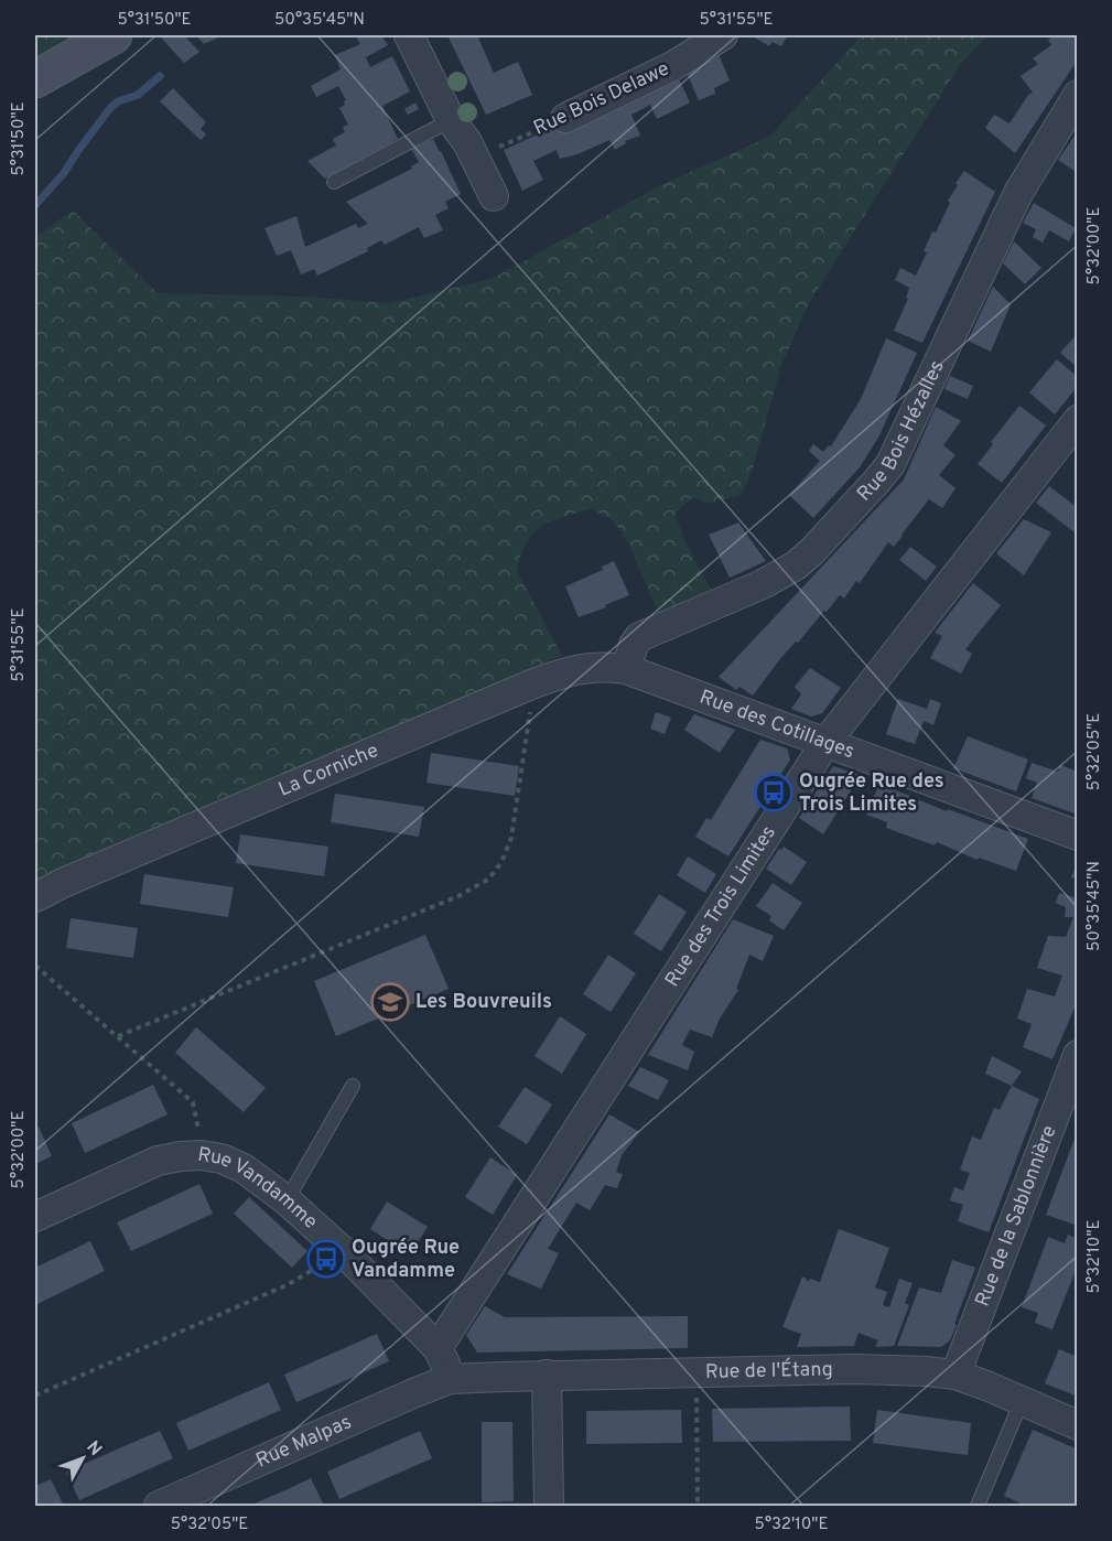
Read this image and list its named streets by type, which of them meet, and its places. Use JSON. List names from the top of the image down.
{
  "streets": {
    "street": [
      "Rue Bois Delawe",
      "Rue Bois Hézalles",
      "Rue des Cotillages",
      "La Corniche",
      "Rue des Trois Limites",
      "Rue Vandamme",
      "Rue de la Sablonnière",
      "Rue de l'Étang",
      "Rue Malpas"
    ]
  },
  "crossings": [
    ["Rue Bois Hézalles", "Rue des Cotillages"],
    ["Rue Bois Hézalles", "La Corniche"],
    ["Rue des Cotillages", "La Corniche"],
    ["Rue des Cotillages", "Rue des Trois Limites"],
    ["Rue des Trois Limites", "Rue Vandamme"],
    ["Rue de la Sablonnière", "Rue de l'Étang"],
    ["Rue de l'Étang", "Rue Malpas"]
  ],
  "places": {
    "bus stop": ["Ougrée Rue des Trois Limites", "Ougrée Rue Vandamme"],
    "school or university": ["Les Bouvreuils"]
  },
  "north": "top right",
  "coordinates": [
    "5°31'50\"E",
    "50°35'45\"N",
    "5°31'55\"E",
    "5°32'00\"E",
    "5°32'05\"E",
    "5°32'10\"E"
  ]
}
